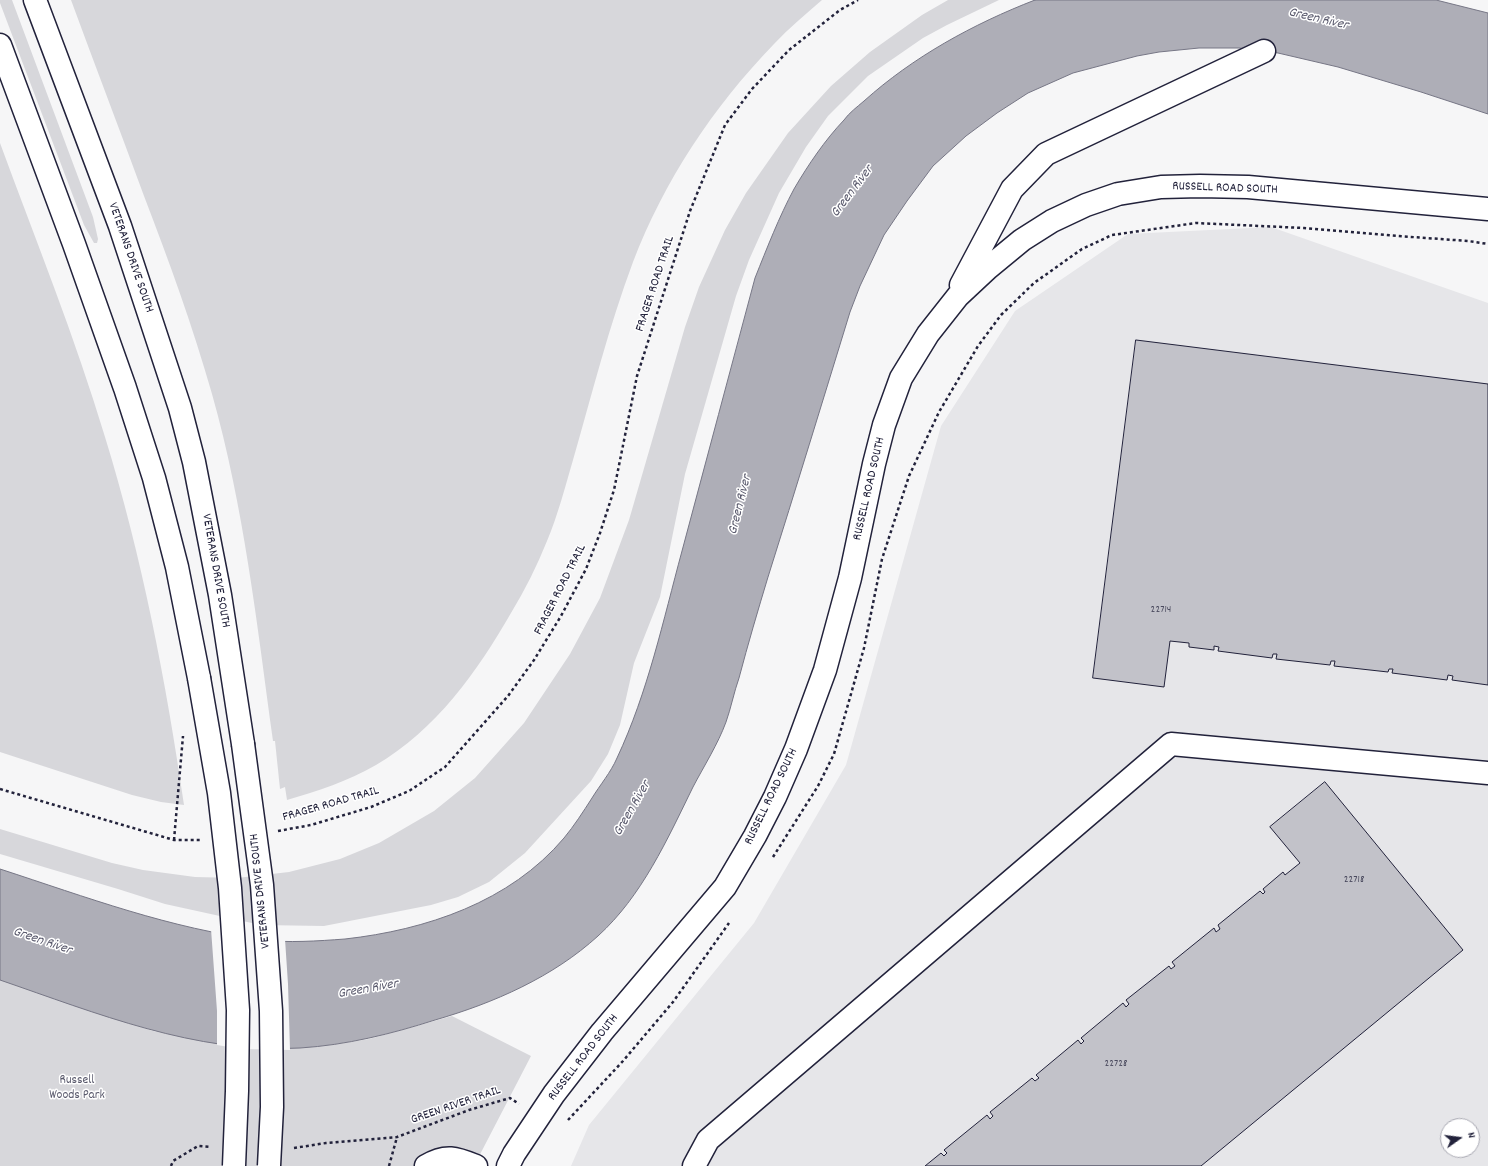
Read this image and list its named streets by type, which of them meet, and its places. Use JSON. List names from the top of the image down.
{
  "streets": {
    "street": ["RUSSELL ROAD SOUTH", "VETERANS DRIVE SOUTH"],
    "path": ["FRAGER ROAD TRAIL", "GREEN RIVER TRAIL"]
  },
  "crossings": [
    ["RUSSELL ROAD SOUTH", "GREEN RIVER TRAIL"]
  ],
  "water": ["Green River"],
  "parks": ["Russell Woods Park"],
  "house_numbers": ["22714", "22718", "22728"],
  "north": "right"
}
